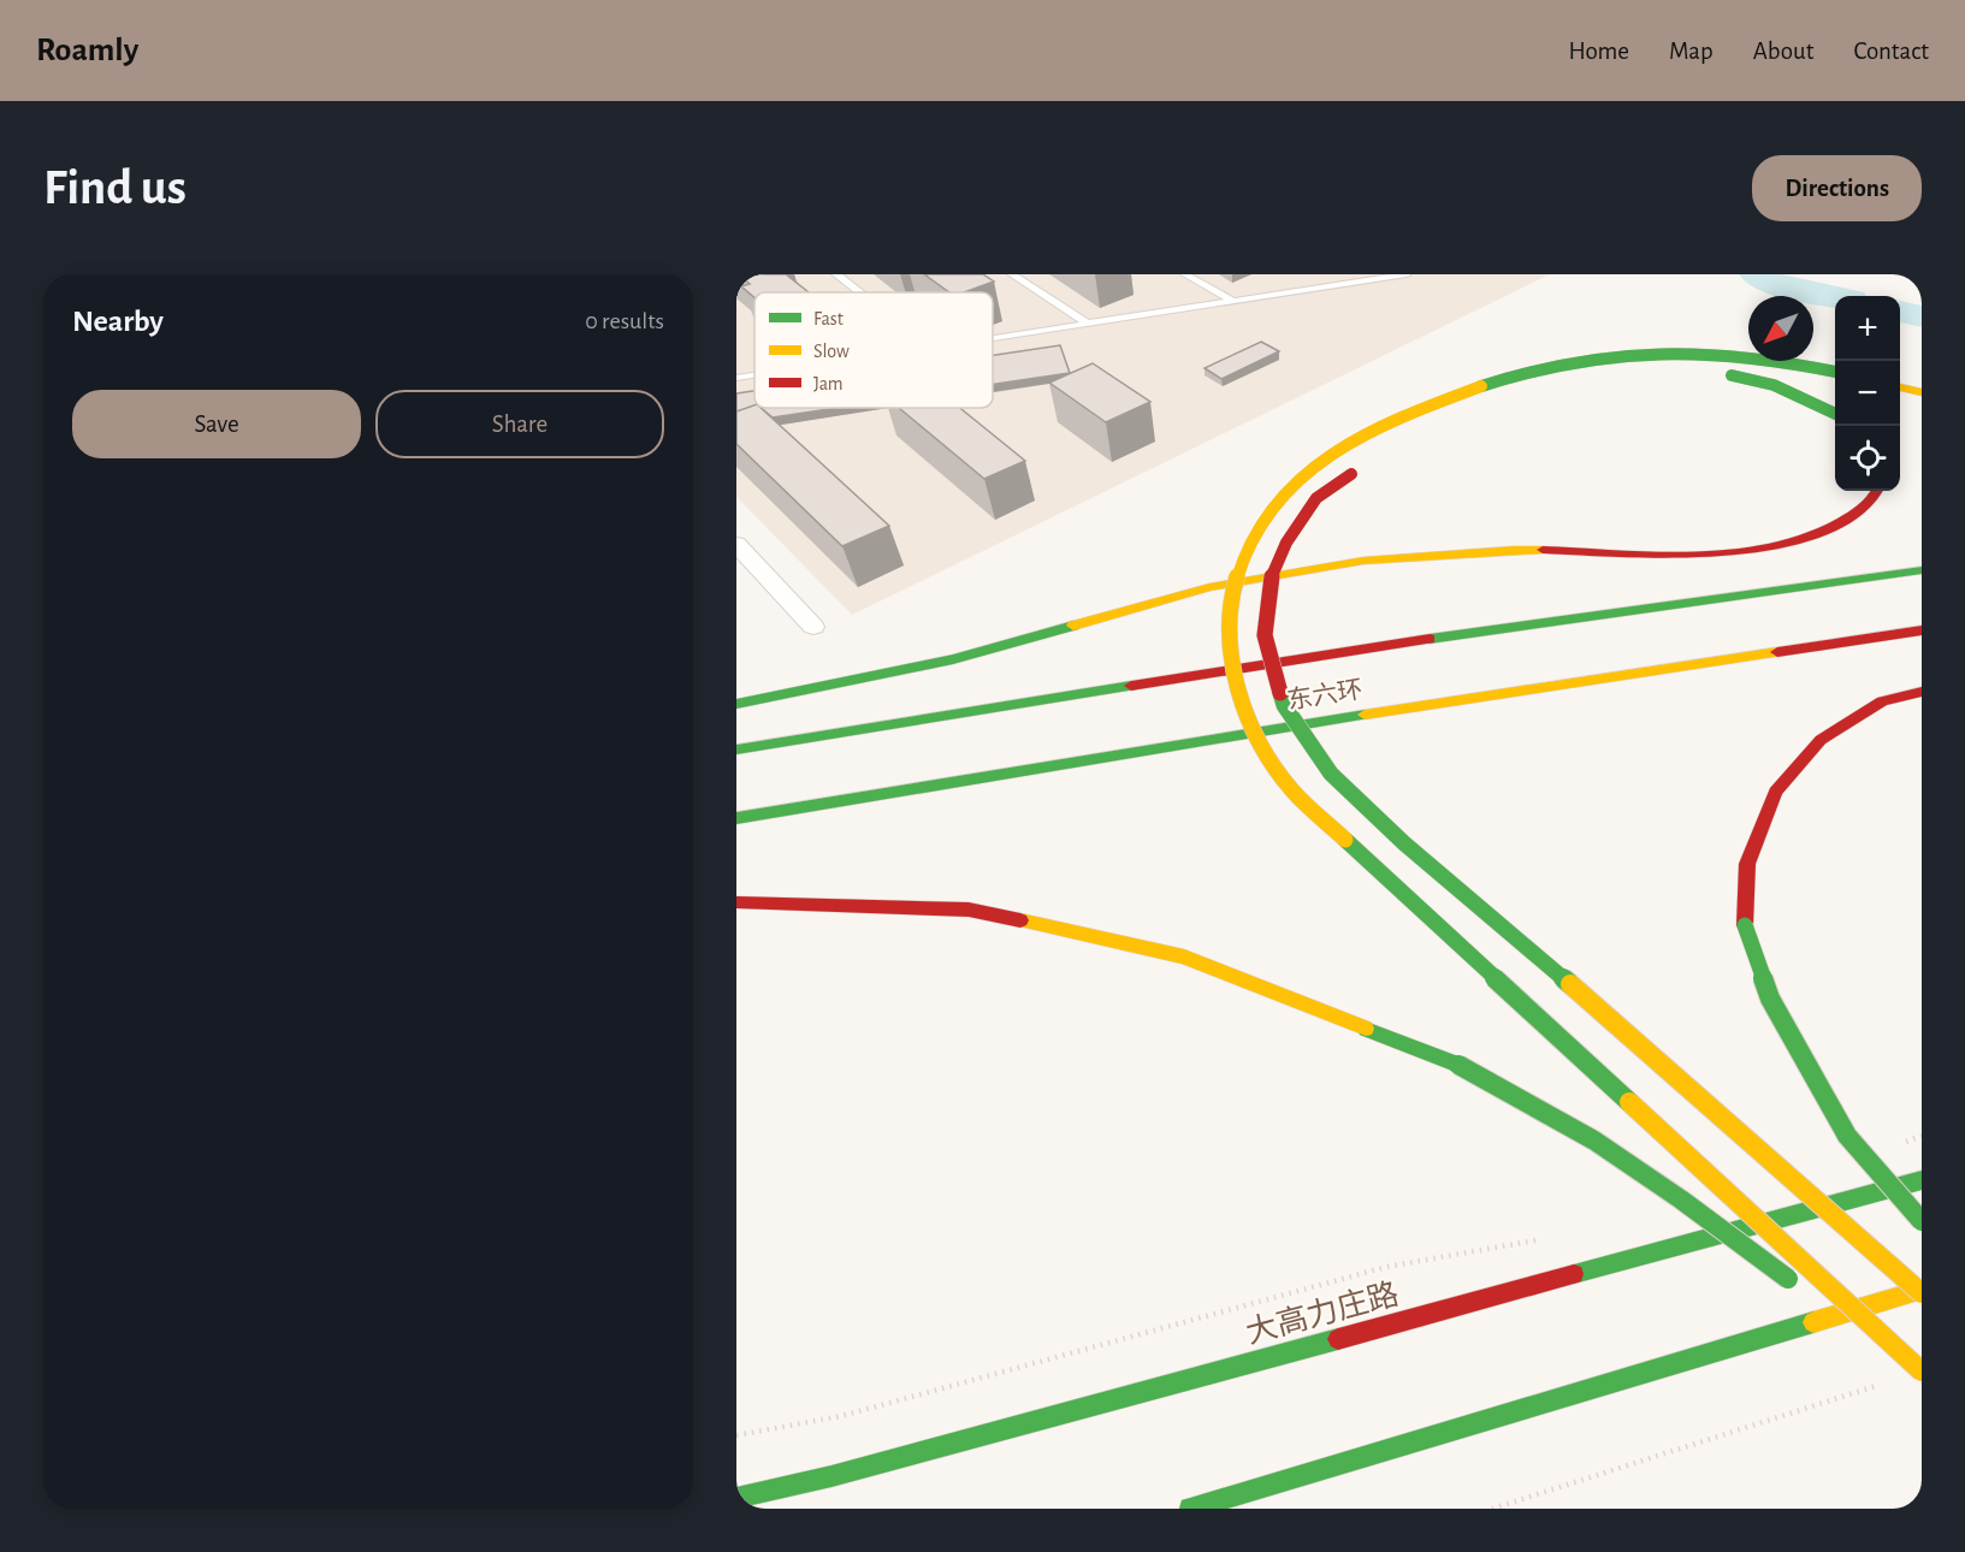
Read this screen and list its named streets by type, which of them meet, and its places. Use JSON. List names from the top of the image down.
{
  "streets": {
    "main road": ["东六环", "大高力庄路"]
  },
  "legend": ["Fast", "Slow", "Jam"],
  "north": "bottom left",
  "page": {
    "header": "Roamly",
    "nav": [
      "Home",
      "Map",
      "About",
      "Contact"
    ],
    "buttons": [
      "Directions",
      ["Save", "Share"]
    ],
    "title": "Find us",
    "heading": ["Nearby", "0 results"],
    "map_buttons": ["+", "−"]
  }
}
